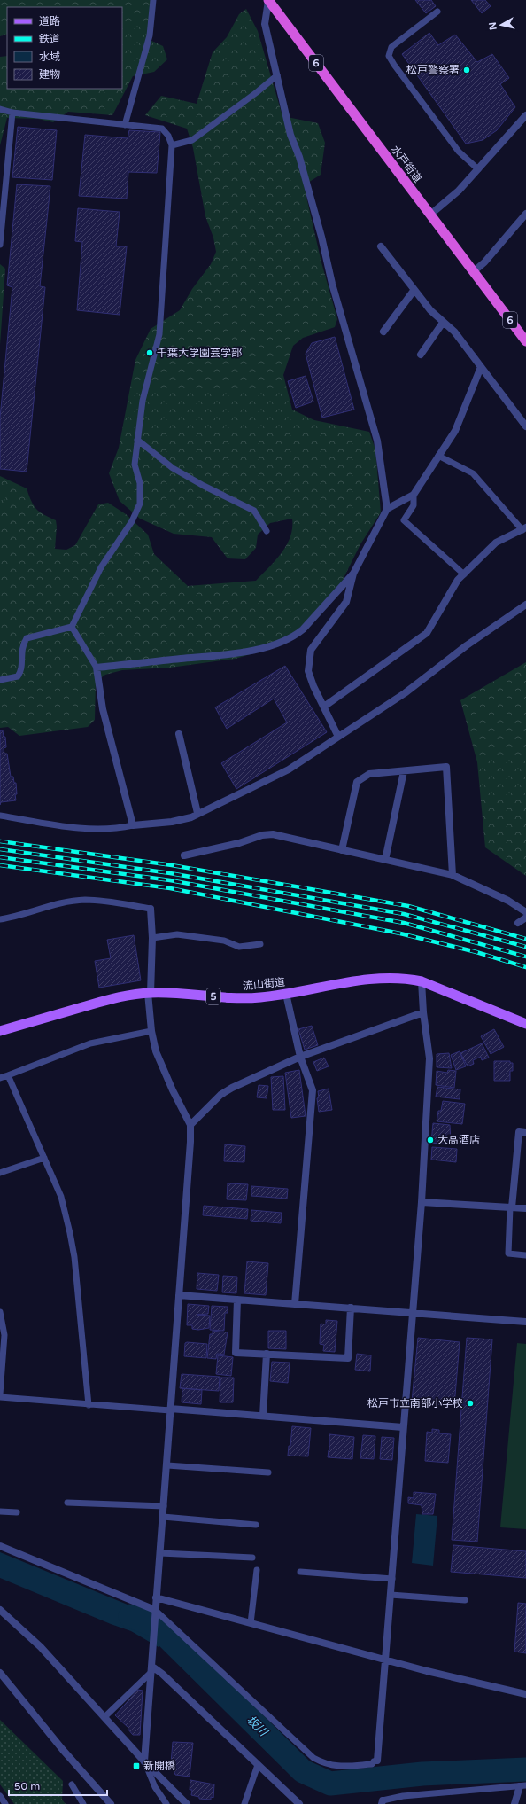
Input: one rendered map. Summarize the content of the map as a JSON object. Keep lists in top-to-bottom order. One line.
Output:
{"streets":{"highway":["6","水戸街道"],"main road":["流山街道","5"]},"water":["坂川"],"places":{"other":["松戸警察署","千葉大学園芸学部","大高酒店","松戸市立南部小学校"],"transit":["新開橋"]},"legend":["道路","鉄道","水域","建物"],"scale_bar":"50 m","north":"left"}
